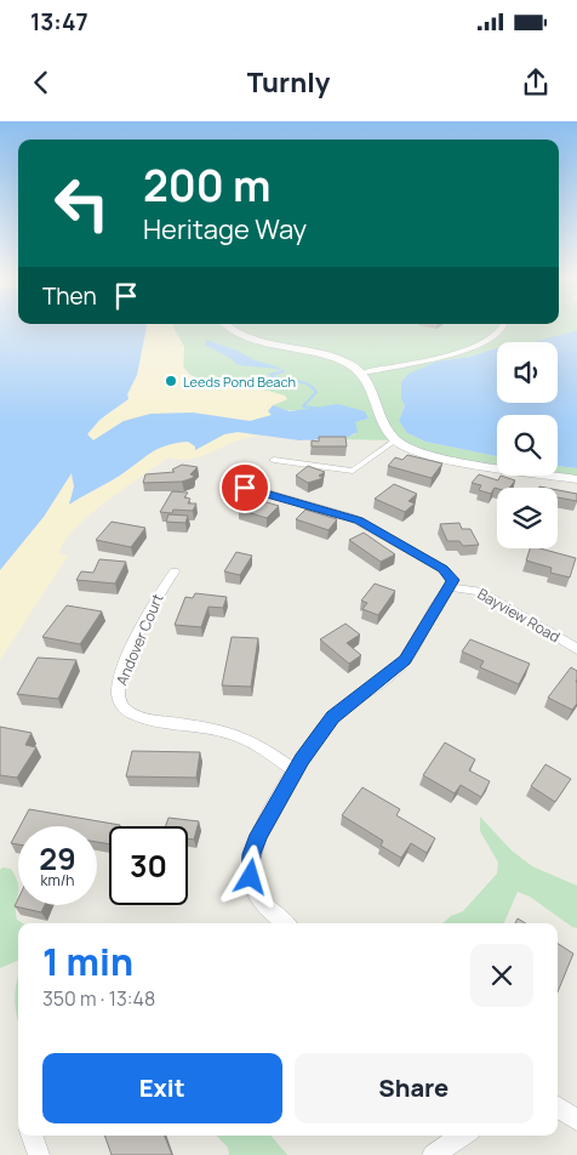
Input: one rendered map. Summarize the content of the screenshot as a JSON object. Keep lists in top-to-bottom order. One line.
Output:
{"streets":{"street":["Bayview Road","Andover Court"]},"places":["Leeds Pond Beach"],"page":{"status":"13:47","header":"Turnly","turn":["200 m","Heritage Way"],"then":"Then","speed":"29 km/h","limit":"30","heading":["1 min","350 m · 13:48"],"buttons":["Exit","Share"]}}
